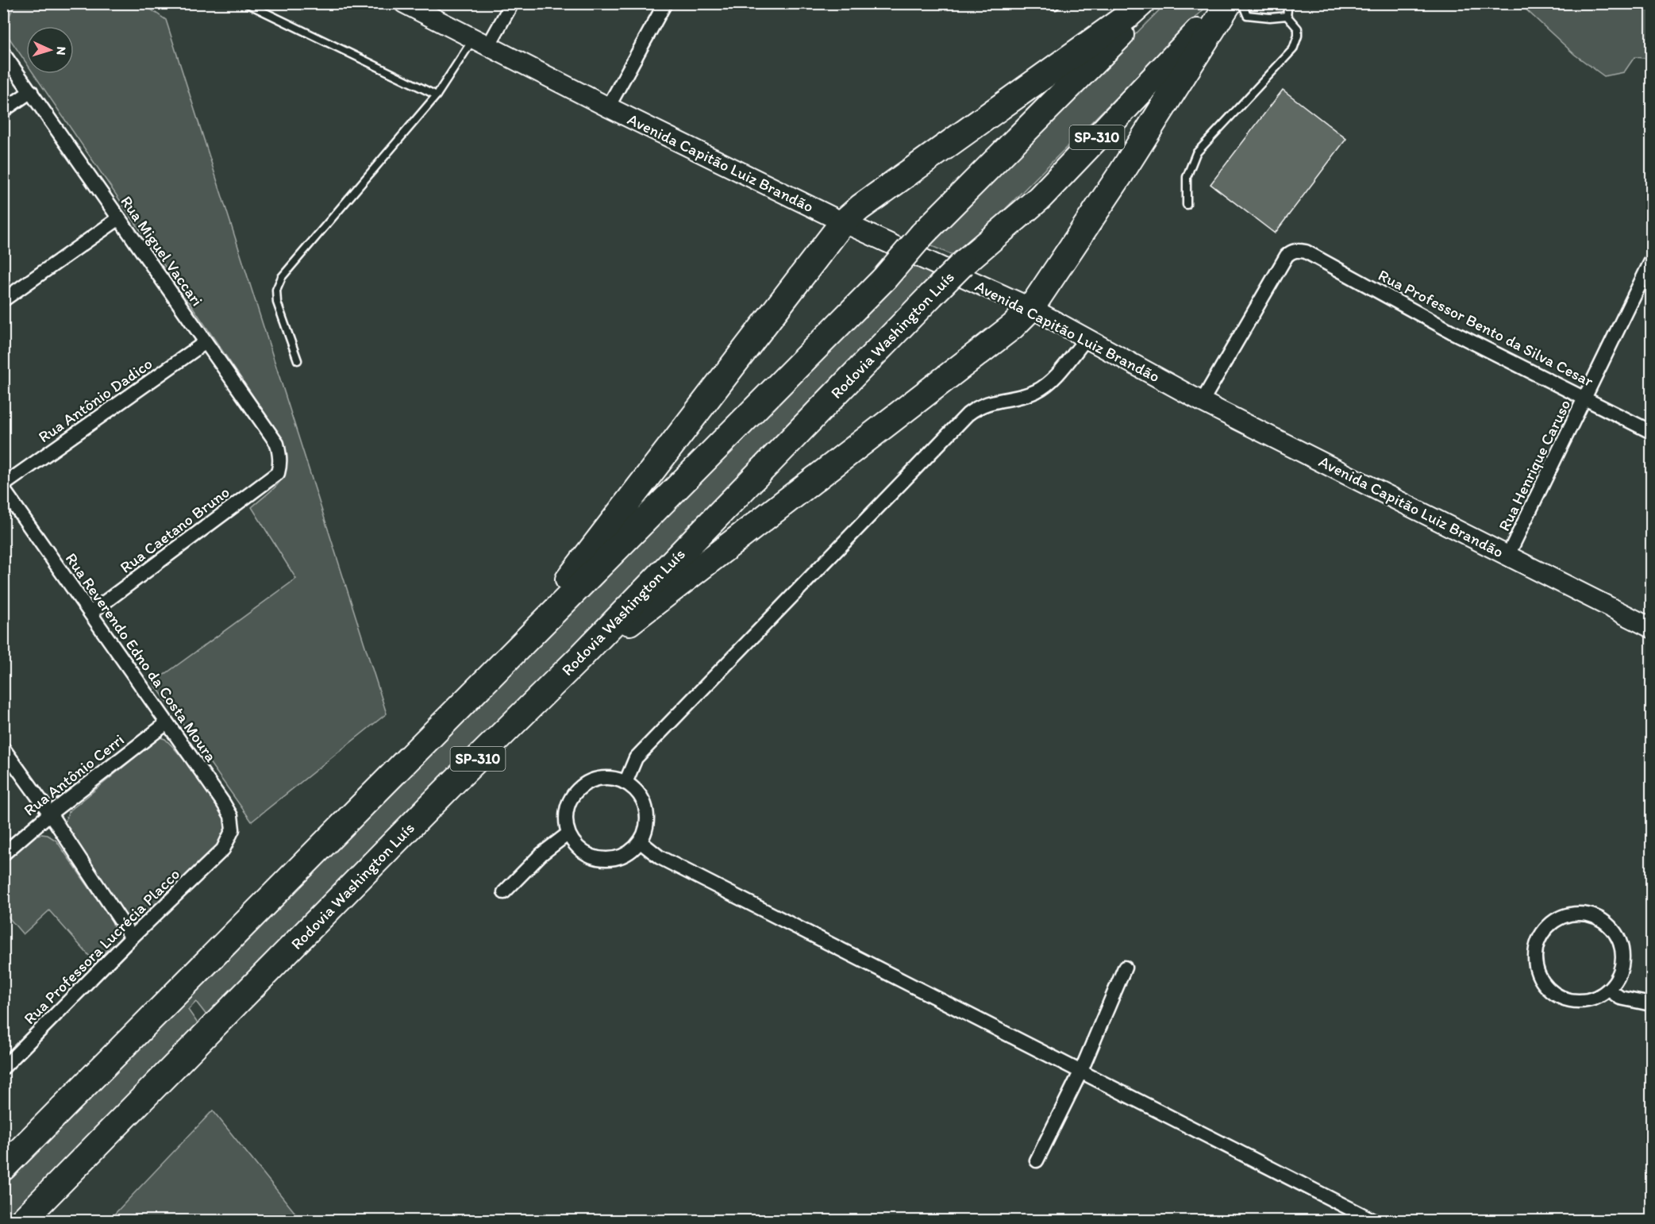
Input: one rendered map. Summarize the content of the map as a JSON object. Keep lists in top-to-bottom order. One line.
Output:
{"streets":{"highway":["SP-310","Rodovia Washington Luís"],"main road":["Avenida Capitão Luiz Brandão"],"street":["Rua Miguel Vaccari","Rua Professor Bento da Silva Cesar","Rua Antônio Dadico","Rua Henrique Caruso","Rua Caetano Bruno","Rua Reverendo Edno da Costa Moura","Rua Antônio Cerri","Rua Professora Lucrécia Placco"]},"crossings":[["Avenida Capitão Luiz Brandão","Rua Professor Bento da Silva Cesar"],["Avenida Capitão Luiz Brandão","Rua Henrique Caruso"],["Rua Miguel Vaccari","Rua Antônio Dadico"],["Rua Miguel Vaccari","Rua Caetano Bruno"],["Rua Professor Bento da Silva Cesar","Rua Henrique Caruso"],["Rua Caetano Bruno","Rua Reverendo Edno da Costa Moura"],["Rua Reverendo Edno da Costa Moura","Rua Antônio Cerri"],["Rua Reverendo Edno da Costa Moura","Rua Professora Lucrécia Placco"]],"north":"right"}
